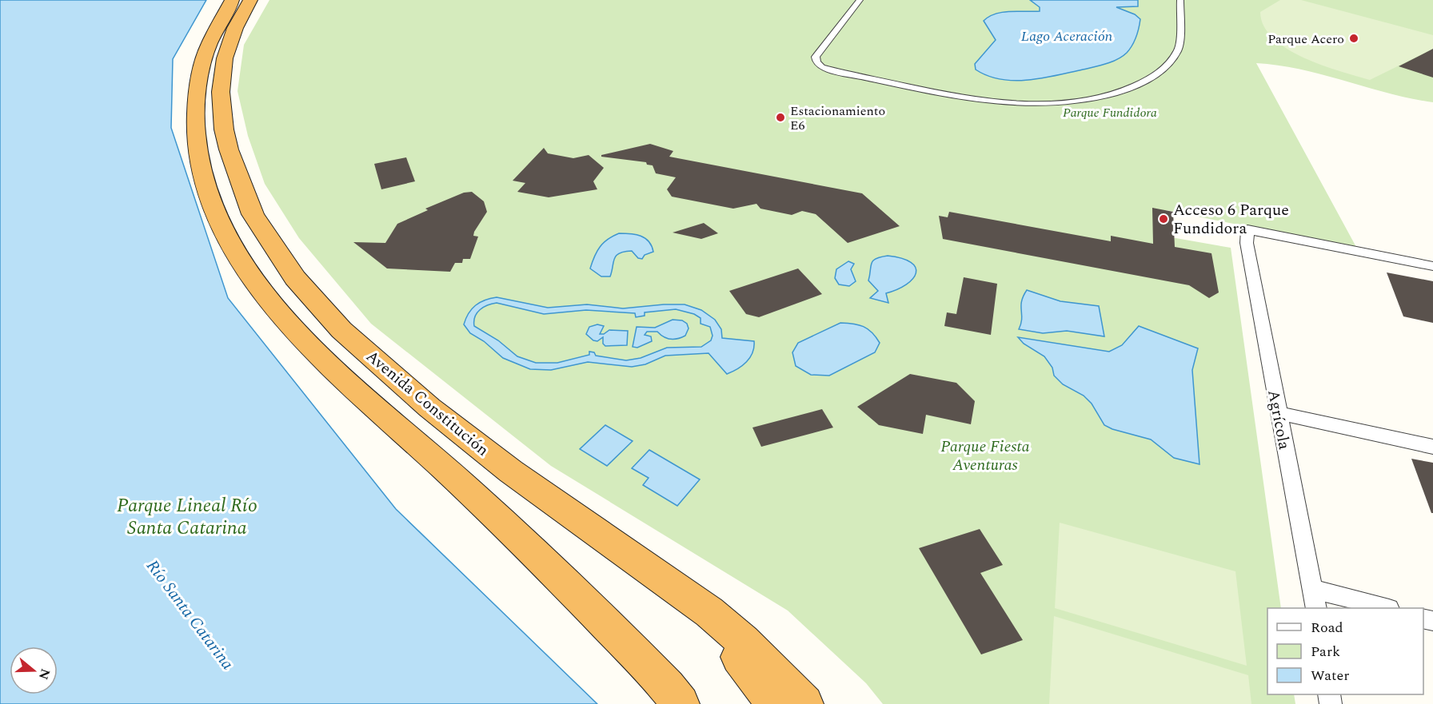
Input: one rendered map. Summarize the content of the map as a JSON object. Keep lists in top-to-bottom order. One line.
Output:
{"streets":{"highway":["Avenida Constitución"],"street":["Agrícola"]},"water":["Lago Aceración","Río Santa Catarina"],"parks":["Parque Fundidora","Parque Fiesta Aventuras","Parque Lineal Río Santa Catarina"],"places":["Parque Acero","Estacionamiento E6","Acceso 6 Parque Fundidora"],"legend":["Road","Park","Water"],"north":"right"}
